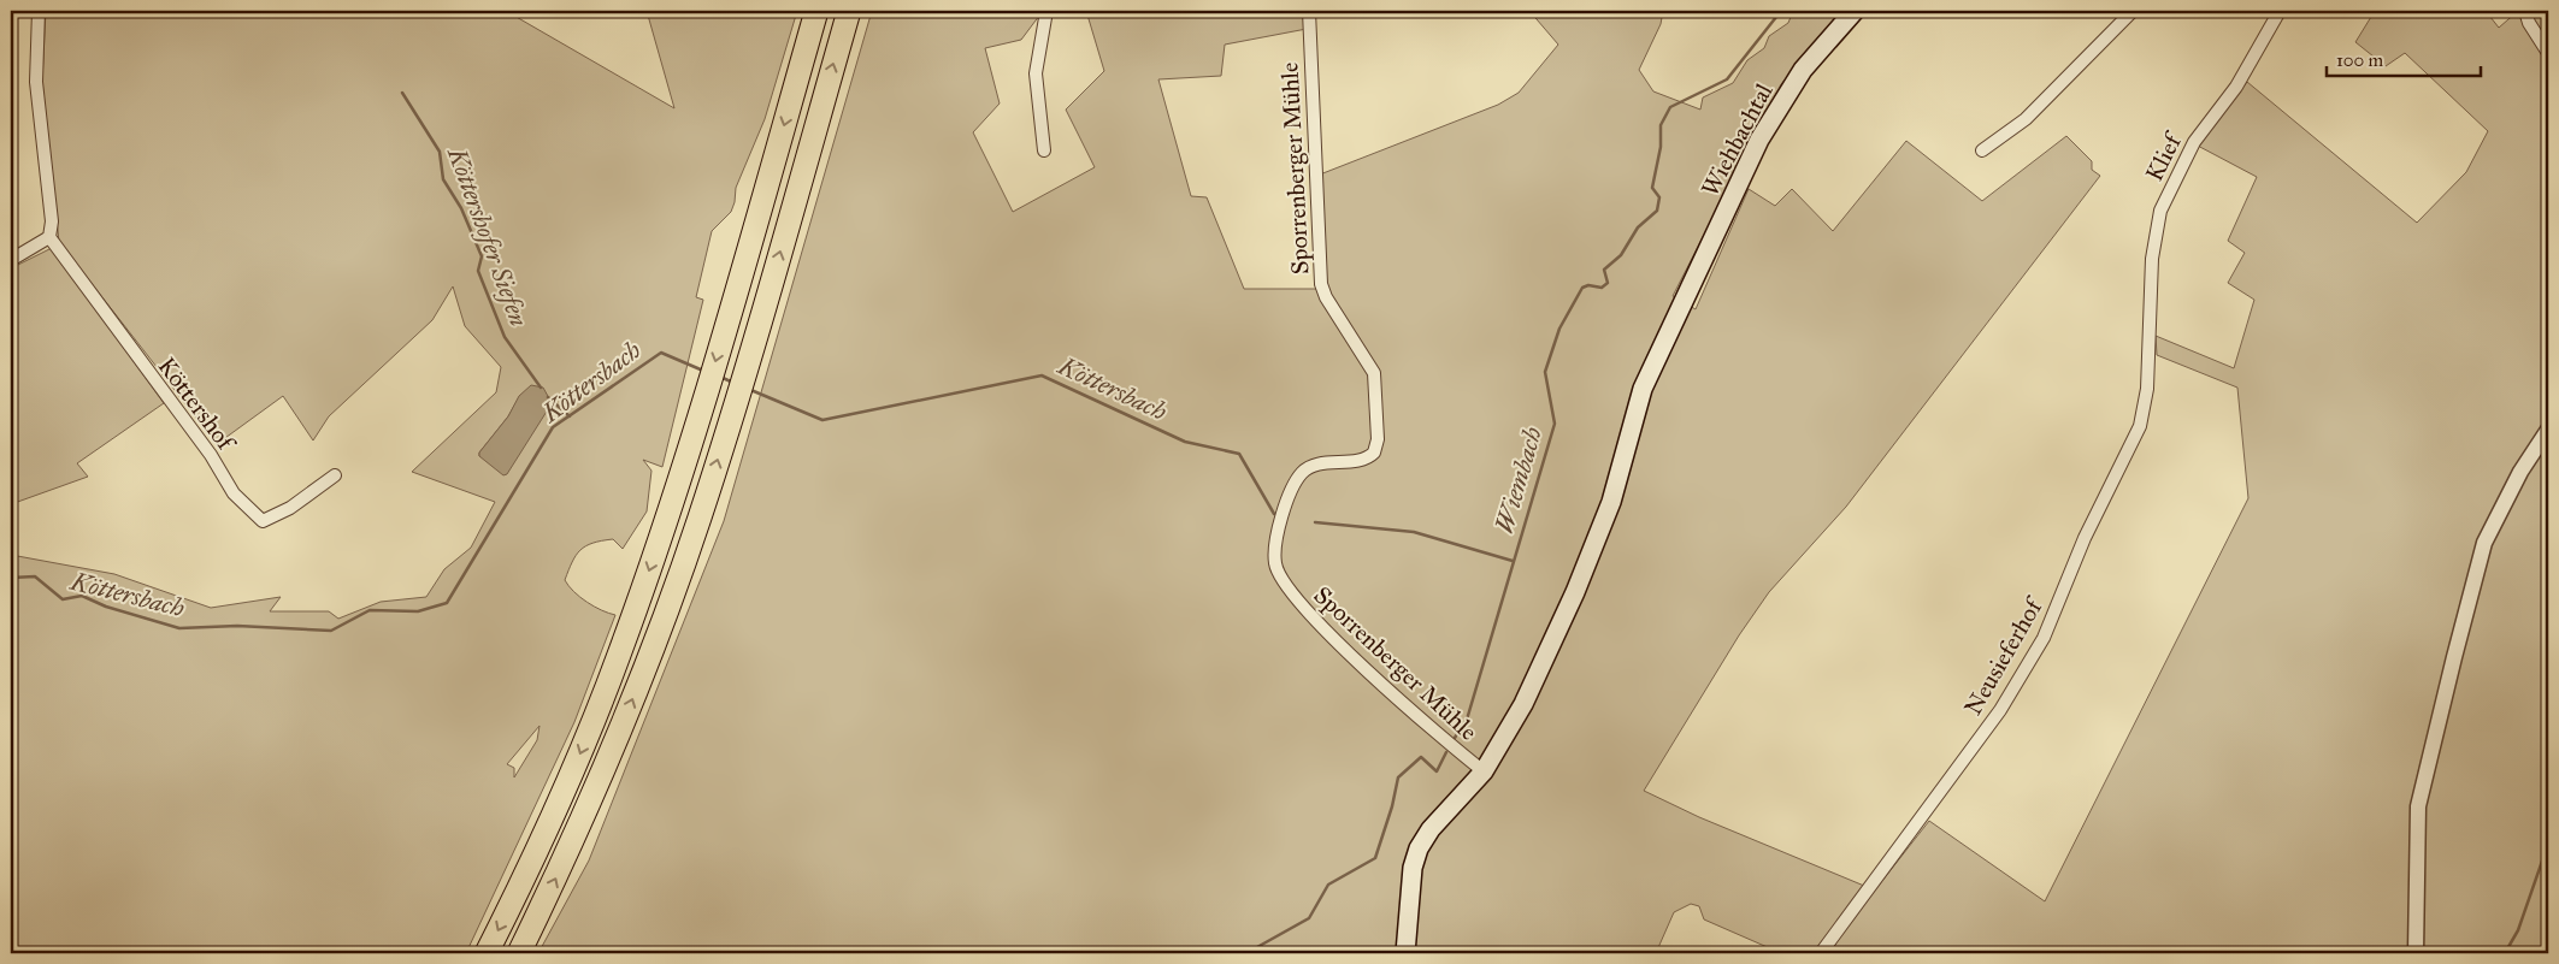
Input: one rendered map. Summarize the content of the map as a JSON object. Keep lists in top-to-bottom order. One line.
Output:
{"streets":{"main road":["Wiehbachtal"],"street":["Klief","Sporrenberger Mühle","Köttershof","Neusieferhof"]},"crossings":[["Wiehbachtal","Sporrenberger Mühle"],["Klief","Neusieferhof"]],"water":["Köttershofer Siefen","Köttersbach","Wiembach"],"scale_bar":"100 m"}
